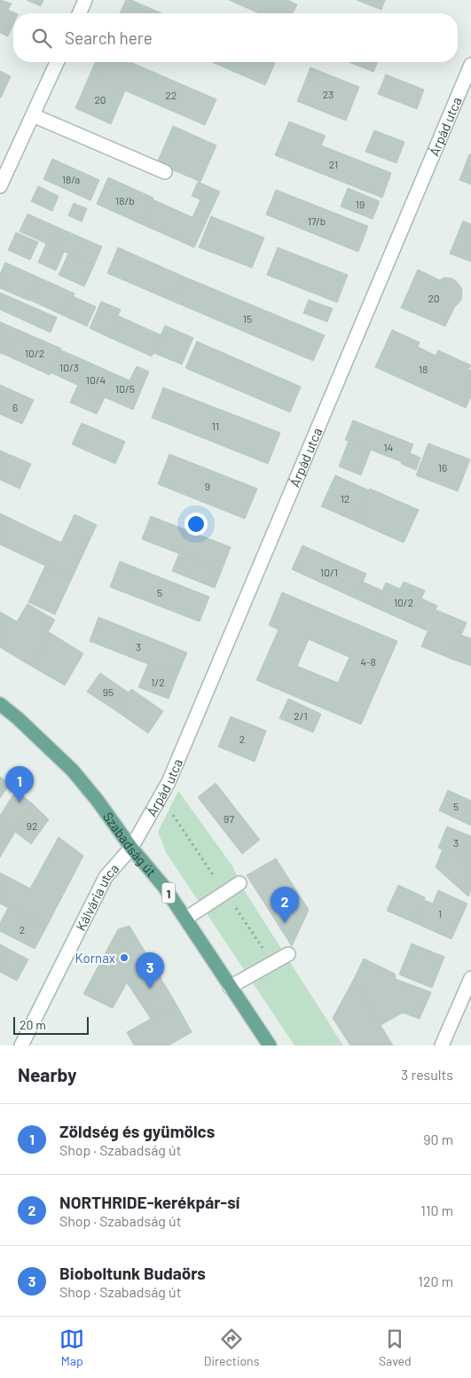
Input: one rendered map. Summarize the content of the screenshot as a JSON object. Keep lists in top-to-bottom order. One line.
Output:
{"streets":{"main road":["Szabadság út","1"],"street":["Árpád utca","Kálvária utca"]},"crossings":[["Árpád utca","Szabadság út"],["Árpád utca","Kálvária utca"],["Szabadság út","Kálvária utca"]],"places":["Kornax"],"house_numbers":["23","22","20","21","18/a","18/b","19","17/b","20","15","10/2","10/3","18","10/4","10/5","6","11","14","16","9","12","10/1","5","10/2","3","4-8","1/2","95","2/1","2","5","97","92","3","1","2"],"scale_bar":"20 m","page":{"search":"Search here","pins":["1","2","3"],"scale":"20 m","heading":["Nearby","3 results"],"list":[{"mark":"1","name":"Zöldség és gyümölcs","note":"Shop · Szabadság út","value":"90 m"},{"mark":"2","name":"NORTHRIDE-kerékpár-sí","note":"Shop · Szabadság út","value":"110 m"},{"mark":"3","name":"Bioboltunk Budaörs","note":"Shop · Szabadság út","value":"120 m"}],"nav":["Map","Directions","Saved"]}}
